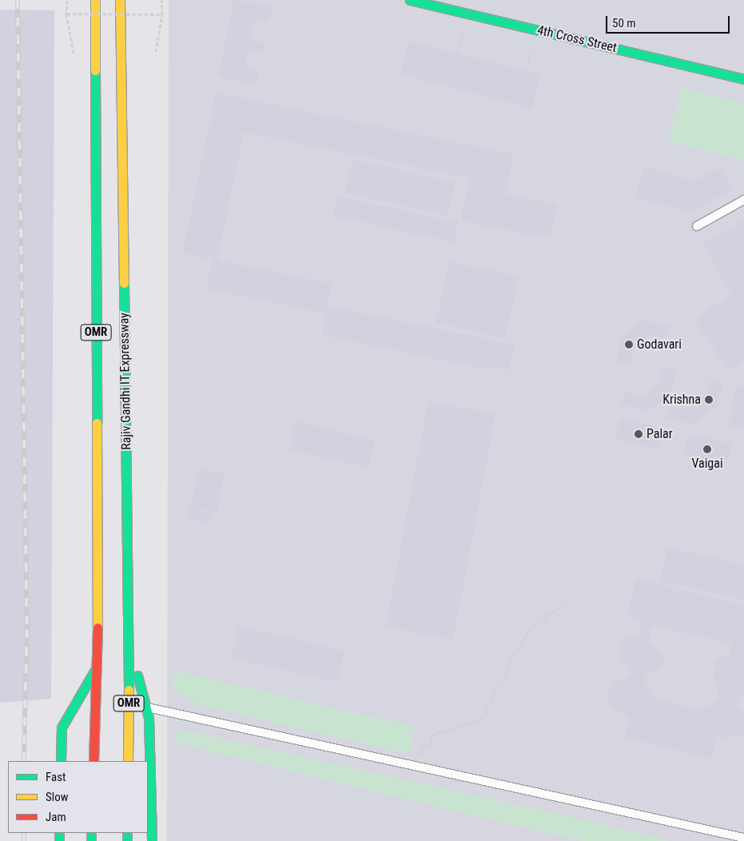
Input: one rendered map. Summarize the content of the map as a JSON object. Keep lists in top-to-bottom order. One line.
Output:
{"streets":{"main road":["4th Cross Street","OMR","Rajiv Gandhi IT Expressway"]},"places":["Godavari","Krishna","Palar","Vaigai"],"legend":["Fast","Slow","Jam"],"scale_bar":"50 m"}
